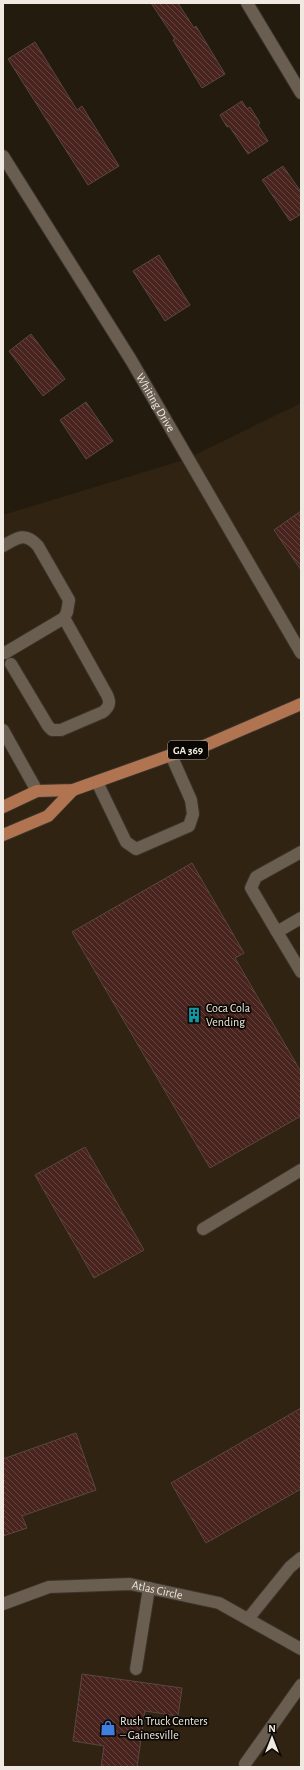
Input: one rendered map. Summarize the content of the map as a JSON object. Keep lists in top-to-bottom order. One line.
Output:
{"streets":{"main road":["GA 369"],"street":["Whiting Drive","Atlas Circle"]},"places":{"building":["Coca Cola Vending"],"shop":["Rush Truck Centers – Gainesville"]},"north":"top"}
